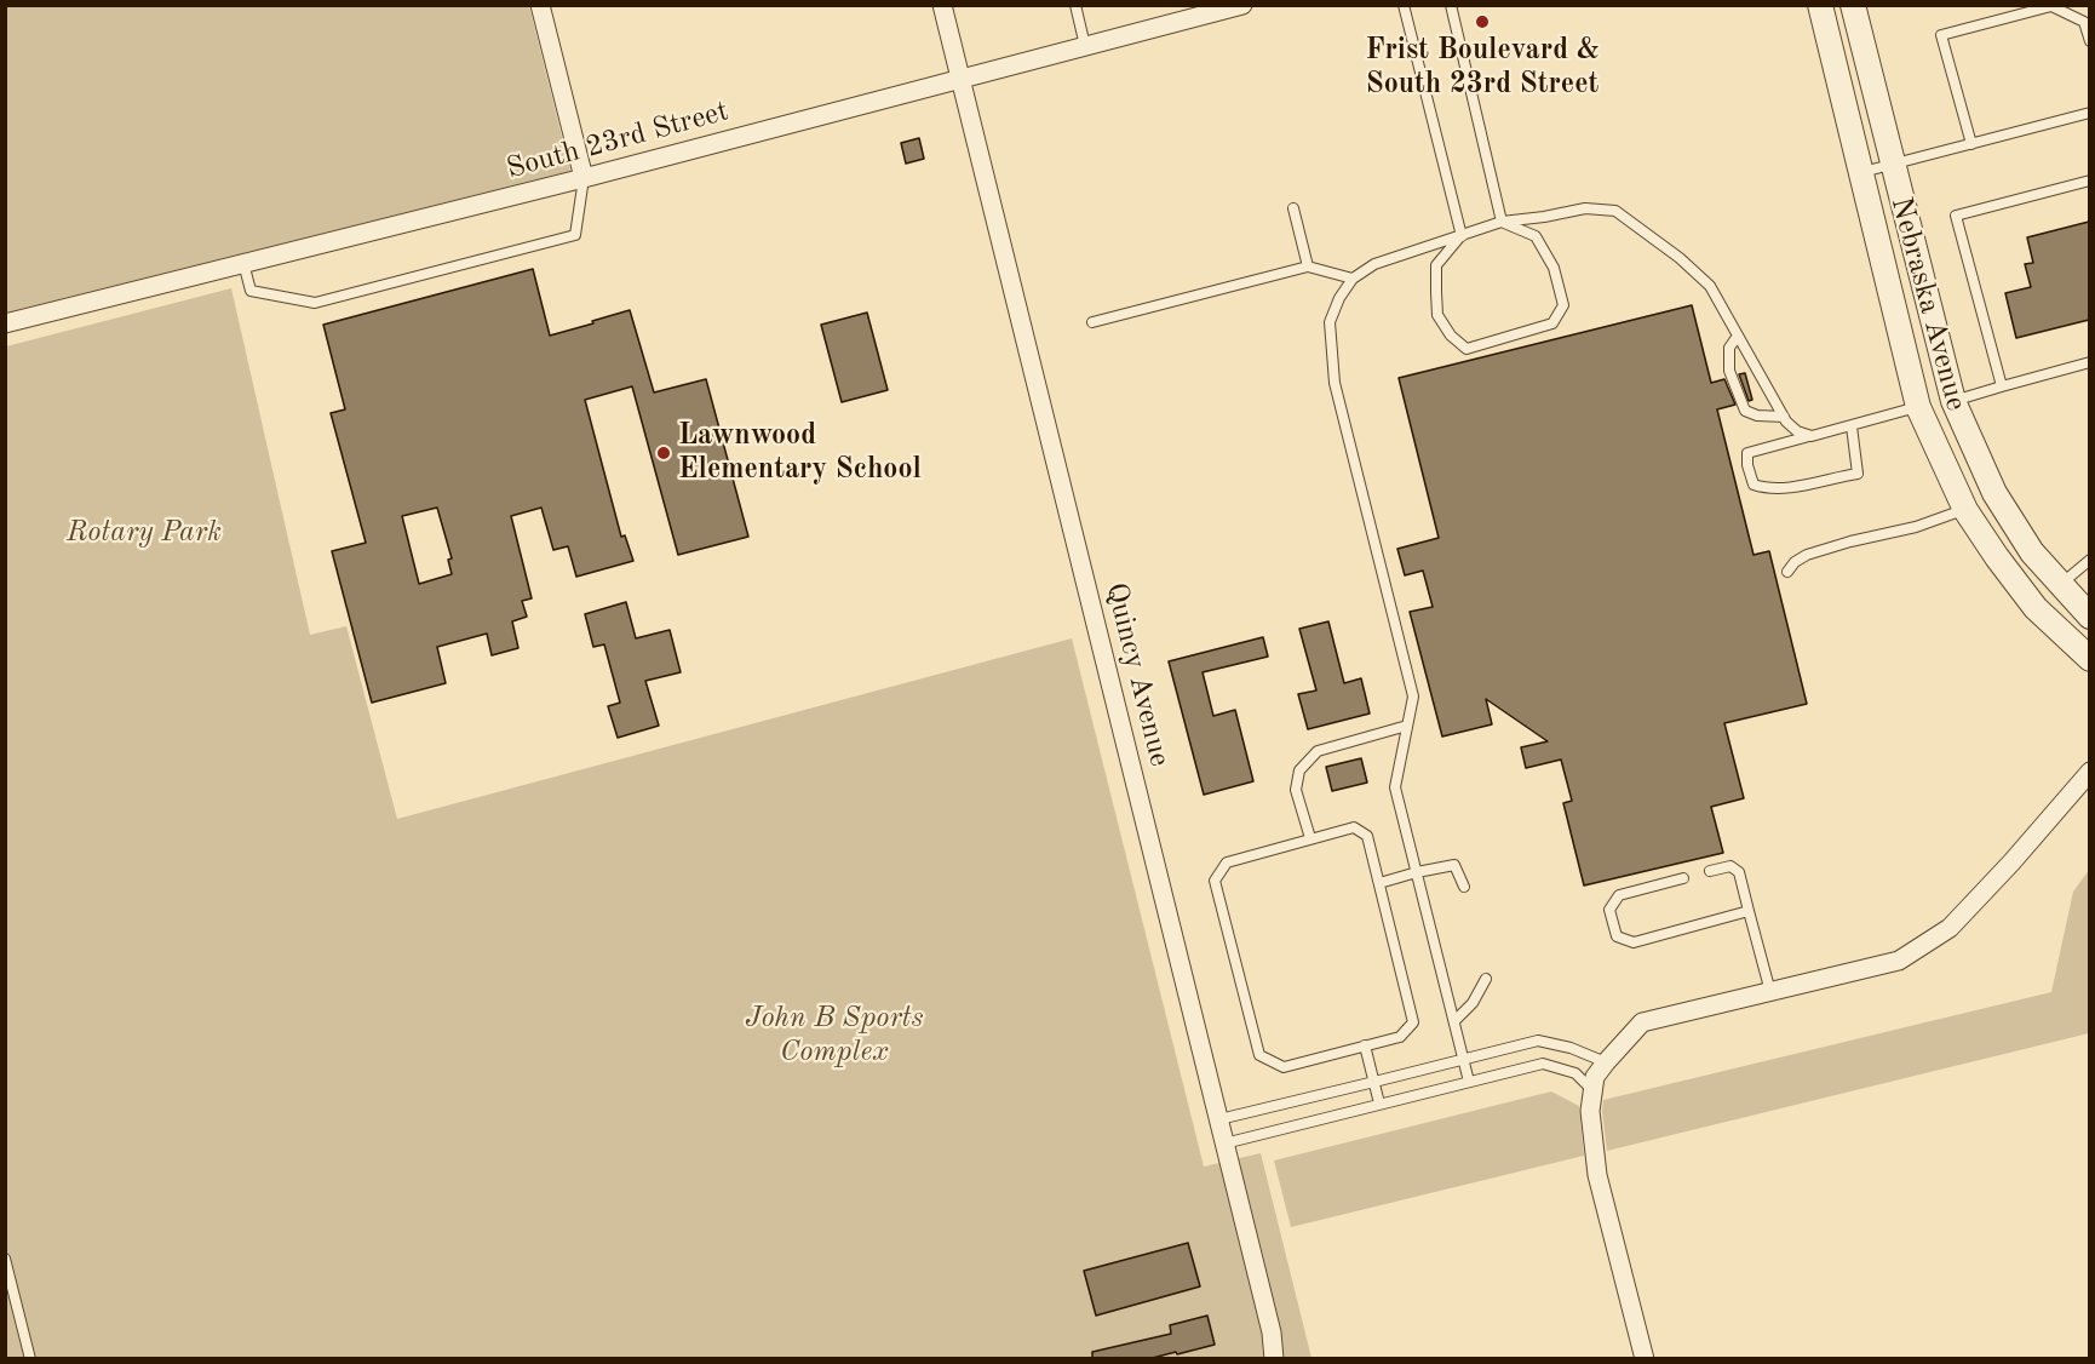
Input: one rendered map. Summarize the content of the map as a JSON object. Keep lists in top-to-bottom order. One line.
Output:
{"streets":{"street":["South 23rd Street","Nebraska Avenue","Quincy Avenue"]},"crossings":[["South 23rd Street","Quincy Avenue"]],"parks":["Rotary Park","John B Sports Complex"],"places":["Frist Boulevard & South 23rd Street","Lawnwood Elementary School"]}
